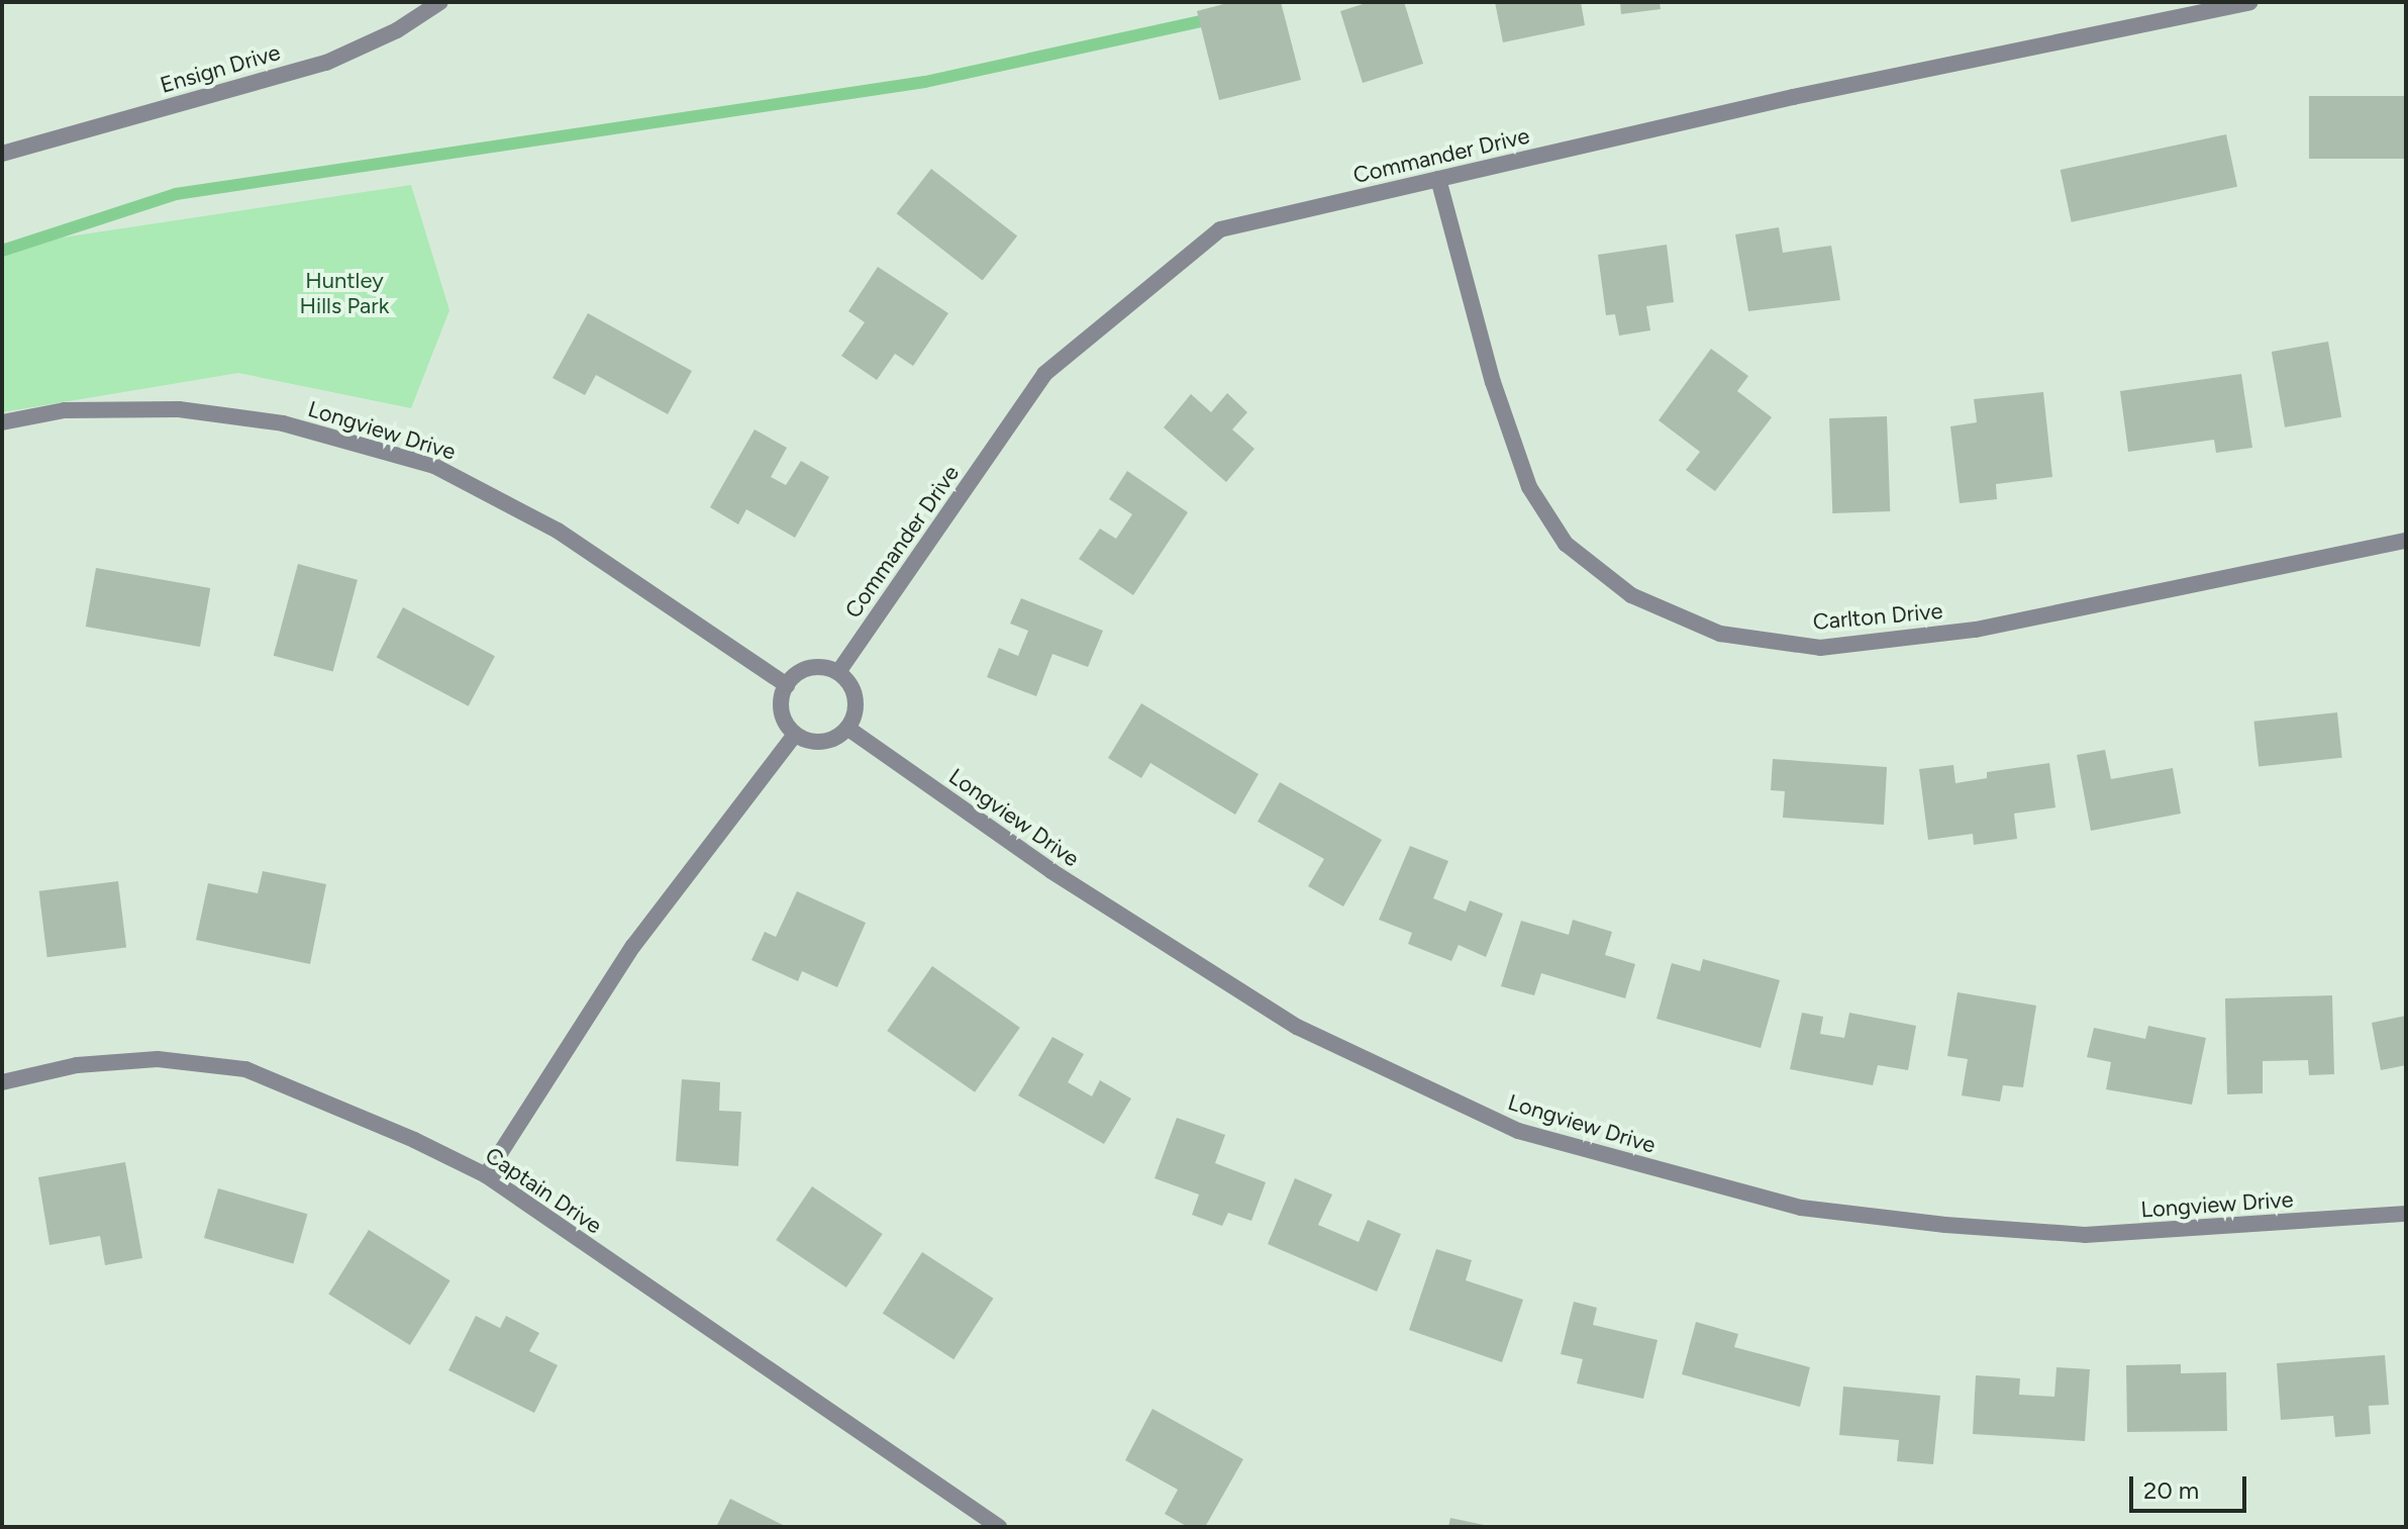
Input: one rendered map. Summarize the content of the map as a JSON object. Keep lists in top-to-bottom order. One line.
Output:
{"streets":{"street":["Ensign Drive","Commander Drive","Longview Drive","Carlton Drive","Captain Drive"]},"crossings":[["Commander Drive","Longview Drive"],["Commander Drive","Carlton Drive"]],"parks":["Huntley Hills Park"],"scale_bar":"20 m"}
